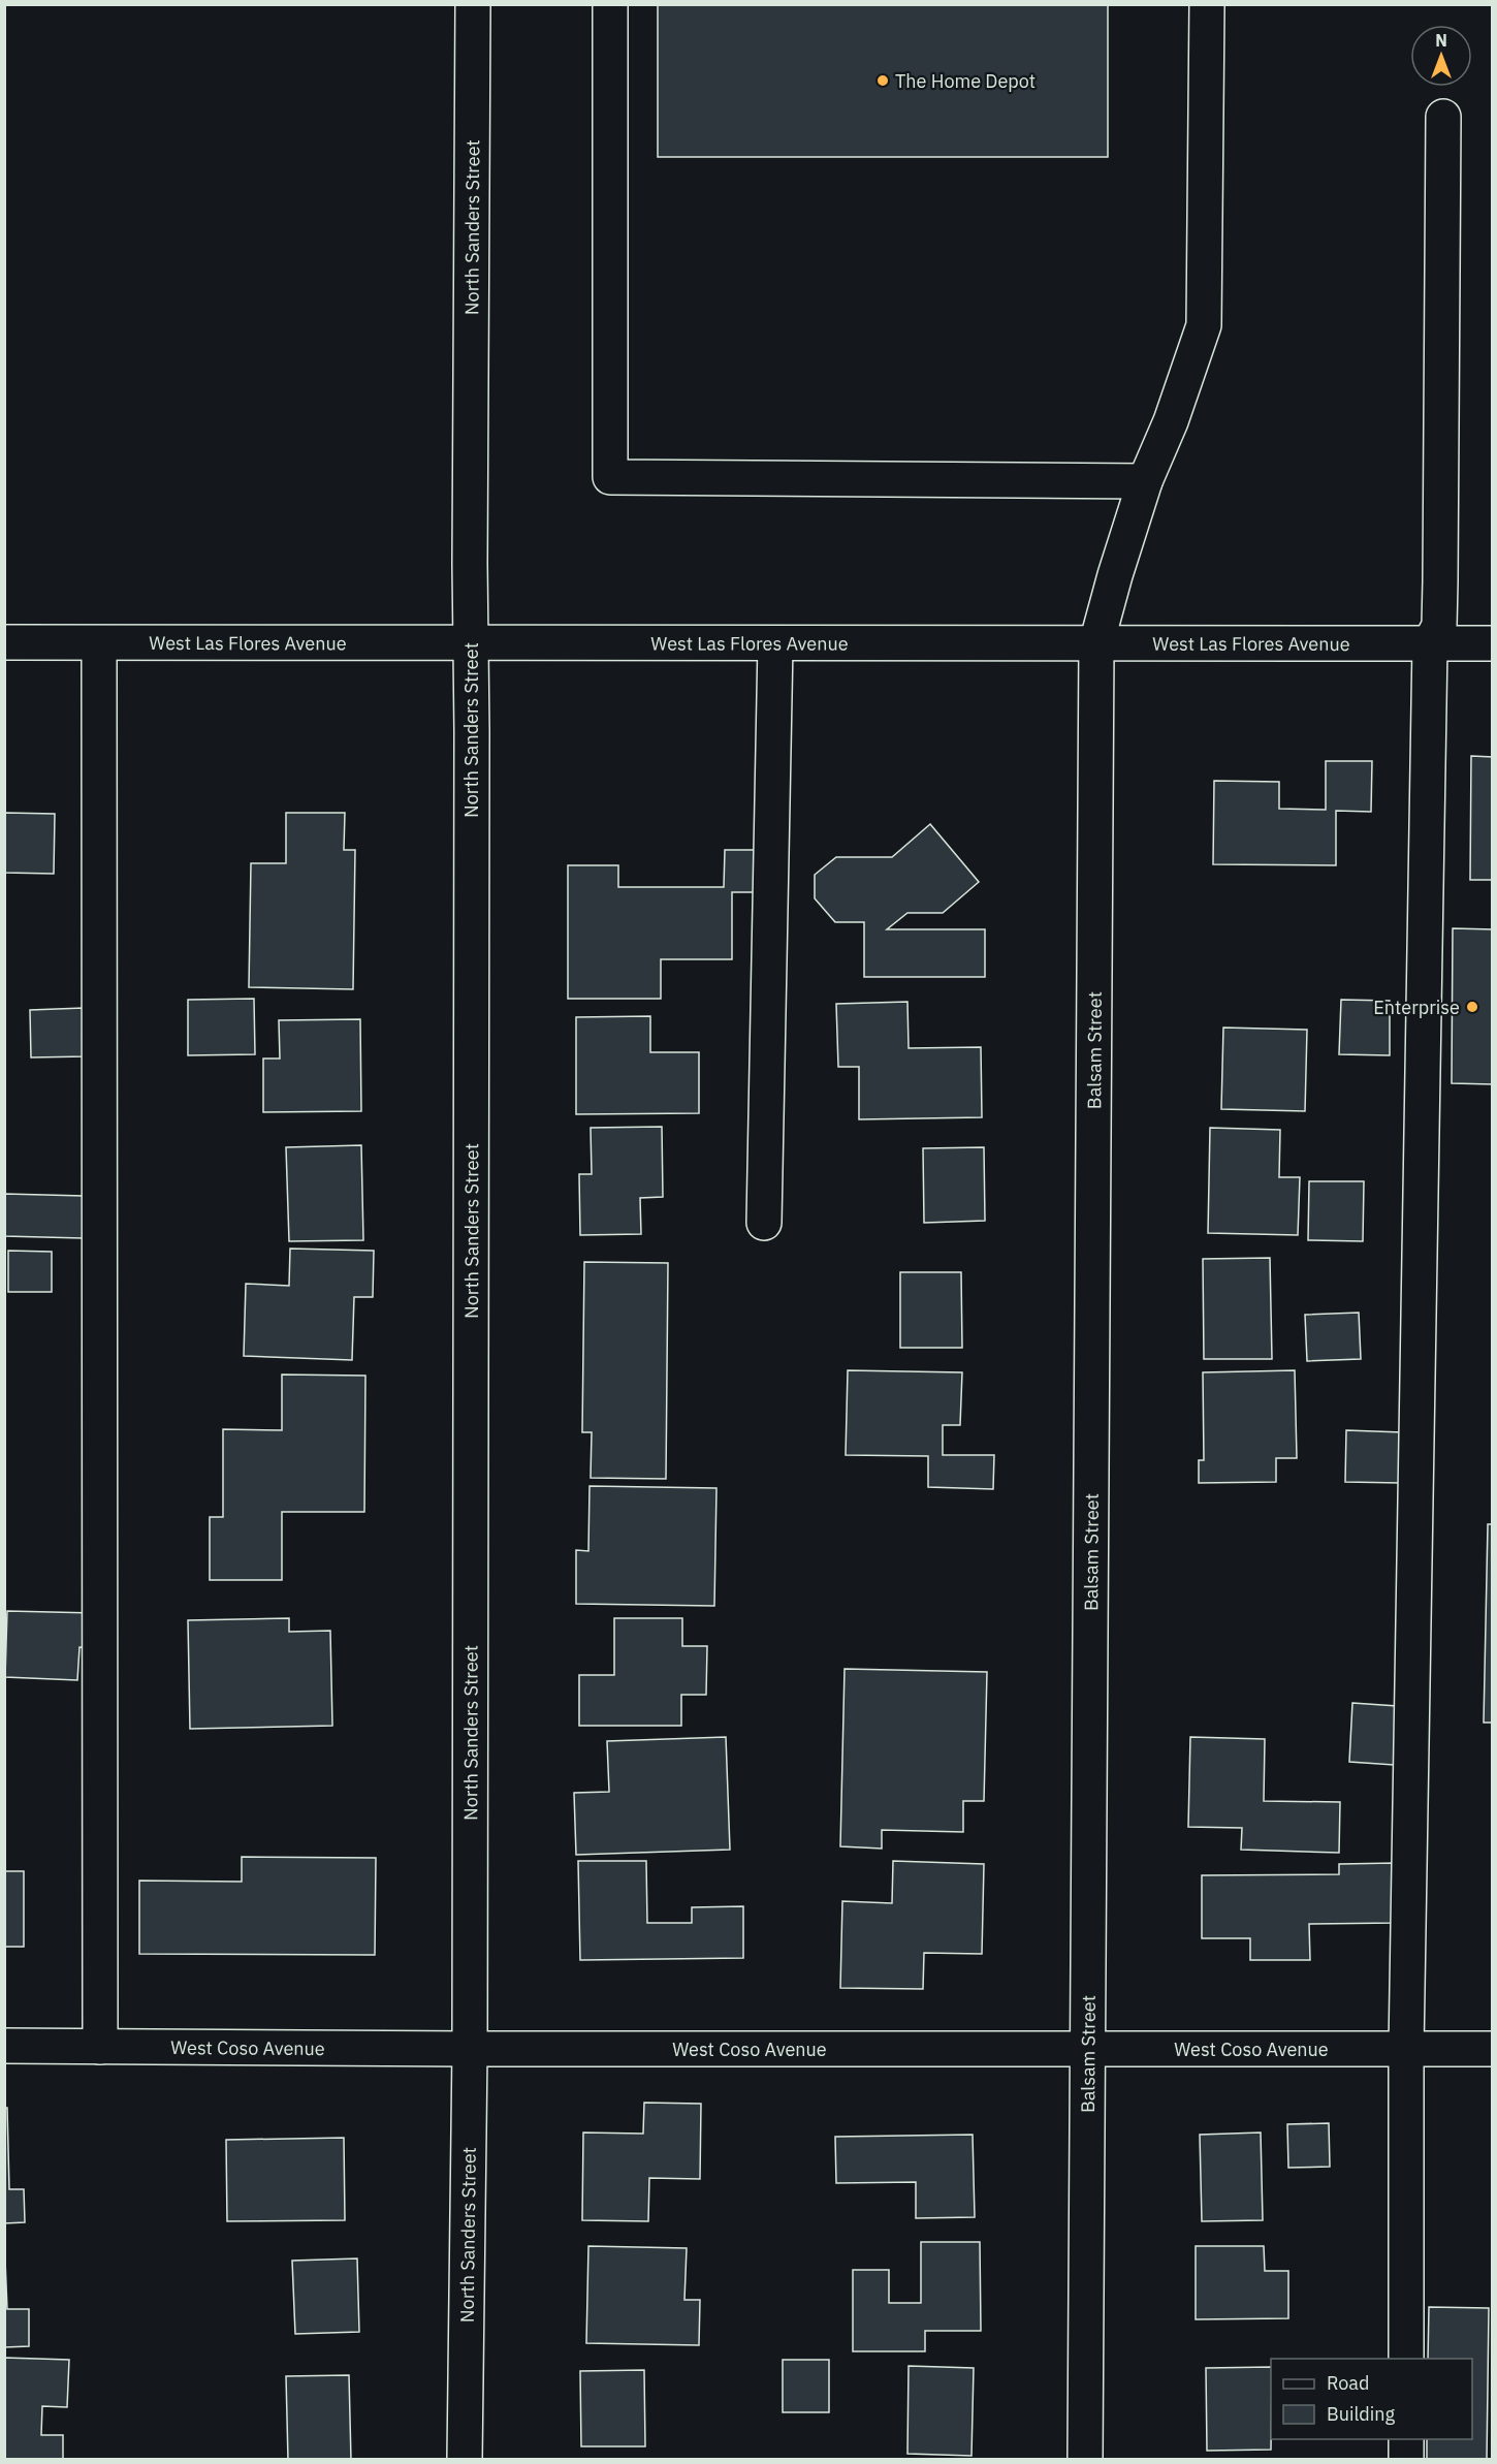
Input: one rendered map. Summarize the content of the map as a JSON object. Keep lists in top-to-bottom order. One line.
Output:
{"streets":{"street":["North Sanders Street","West Las Flores Avenue","Balsam Street","West Coso Avenue"]},"crossings":[["North Sanders Street","West Las Flores Avenue"],["North Sanders Street","West Coso Avenue"],["West Las Flores Avenue","Balsam Street"],["Balsam Street","West Coso Avenue"]],"places":["The Home Depot","Enterprise"],"legend":["Road","Building"],"north":"top"}
